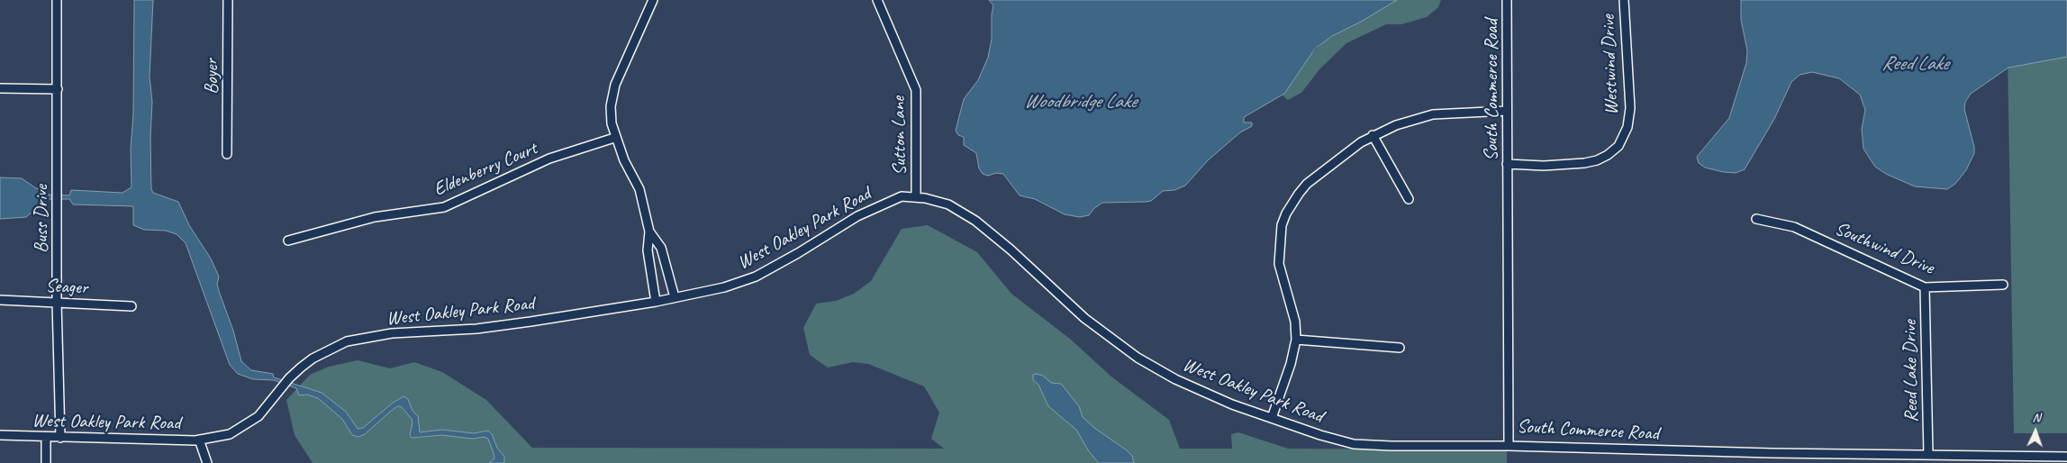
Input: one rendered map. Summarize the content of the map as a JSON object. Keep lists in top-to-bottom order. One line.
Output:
{"streets":{"street":["Westwind Drive","Boyer","South Commerce Road","Sutton Lane","Eldenberry Court","Buss Drive","West Oakley Park Road","Southwind Drive","Seager","Reed Lake Drive"]},"crossings":[["Westwind Drive","South Commerce Road"],["South Commerce Road","West Oakley Park Road"],["South Commerce Road","Reed Lake Drive"],["Sutton Lane","West Oakley Park Road"],["Buss Drive","West Oakley Park Road"],["Buss Drive","Seager"],["Southwind Drive","Reed Lake Drive"]],"water":["Reed Lake","Woodbridge Lake"],"north":"top"}
